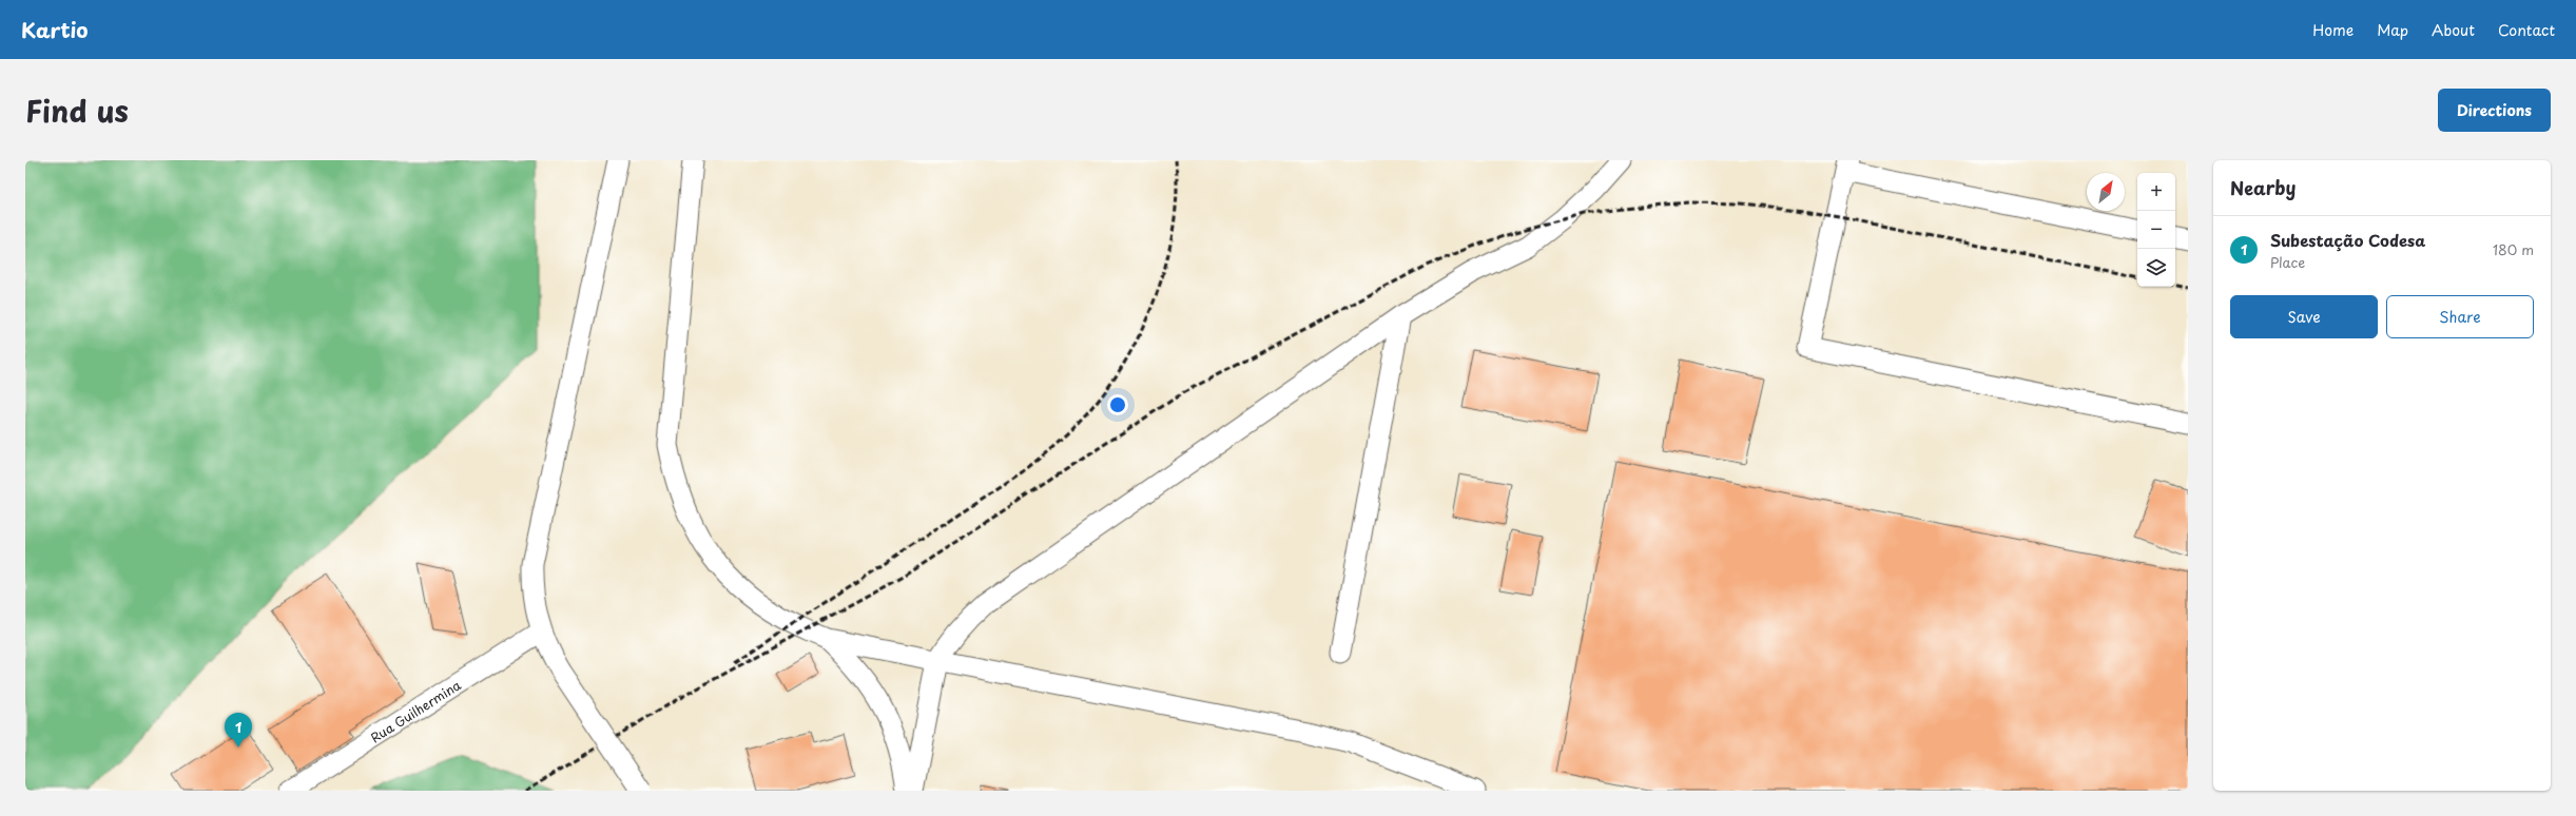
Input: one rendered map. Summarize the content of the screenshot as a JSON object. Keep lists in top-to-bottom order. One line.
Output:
{"streets":{"lane":["Rua Guilhermina"]},"north":"top right","page":{"header":"Kartio","nav":["Home","Map","About","Contact"],"title":"Find us","buttons":["Directions",["Save","Share"]],"heading":"Nearby","map_buttons":["+","−"],"list":[{"mark":"1","name":"Subestação Codesa","note":"Place","value":"180 m"}],"pins":"1"}}
